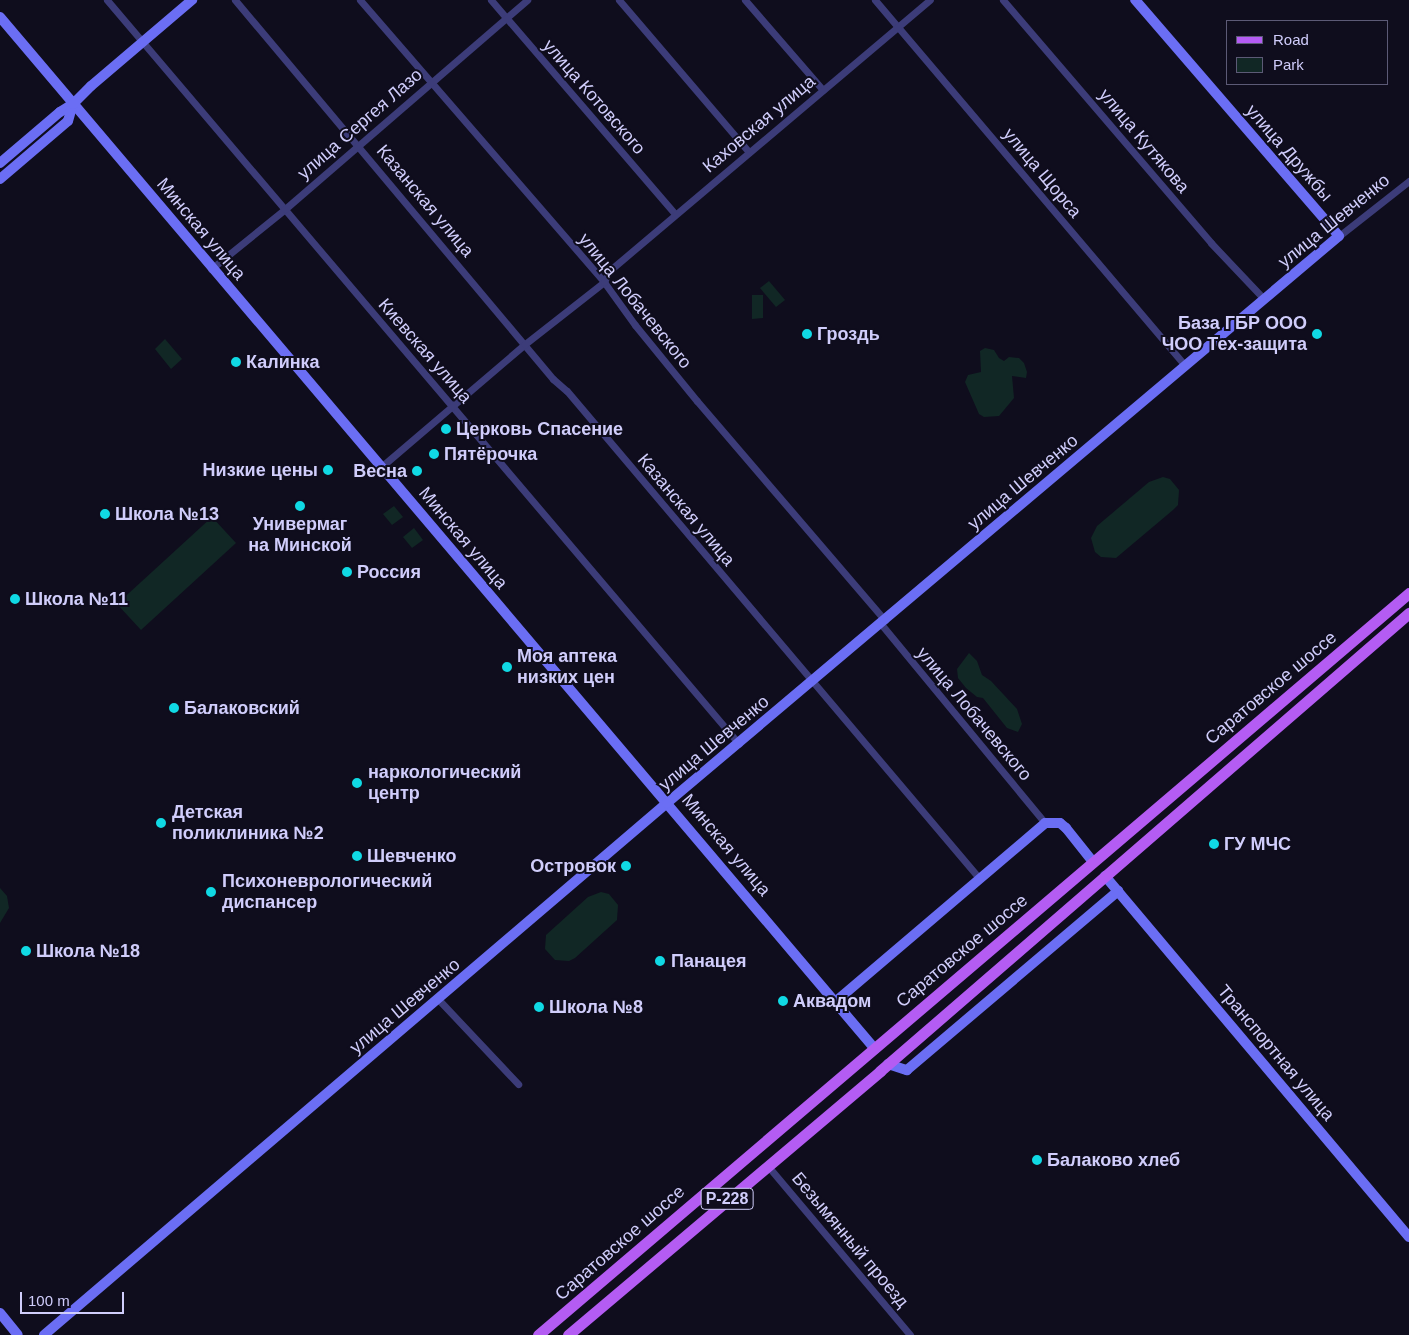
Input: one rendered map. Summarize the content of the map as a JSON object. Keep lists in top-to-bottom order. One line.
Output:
{"streets":{"main road":["улица Дружбы","улица Шевченко","Минская улица","Саратовское шоссе","Транспортная улица","Р-228"],"street":["улица Котовского","улица Сергея Лазо","Каховская улица","улица Кутякова","улица Щорса","Казанская улица","улица Лобачевского","Киевская улица","Безымянный проезд"]},"crossings":[["улица Котовского","улица Сергея Лазо"],["улица Котовского","Каховская улица"],["улица Сергея Лазо","Казанская улица"],["улица Сергея Лазо","Минская улица"],["улица Сергея Лазо","улица Лобачевского"],["улица Сергея Лазо","Киевская улица"],["Каховская улица","улица Щорса"],["Каховская улица","Казанская улица"],["Каховская улица","Минская улица"],["Каховская улица","улица Лобачевского"],["Каховская улица","Киевская улица"],["улица Кутякова","улица Шевченко"],["улица Дружбы","улица Шевченко"],["улица Щорса","улица Шевченко"],["Казанская улица","улица Шевченко"],["улица Шевченко","Минская улица"],["улица Шевченко","улица Лобачевского"],["улица Шевченко","Киевская улица"],["Минская улица","Саратовское шоссе"],["Минская улица","Транспортная улица"],["Саратовское шоссе","Транспортная улица"],["Саратовское шоссе","Безымянный проезд"]],"places":["Гроздь","База ГБР ООО ЧОО Тех-защита","Калинка","Церковь Спасение","Пятёрочка","Низкие цены","Весна","Универмаг на Минской","Школа №13","Россия","Школа №11","Моя аптека низких цен","Балаковский","наркологический центр","Детская поликлиника №2","ГУ МЧС","Шевченко","Островок","Психоневрологический диспансер","Школа №18","Панацея","Аквадом","Школа №8","Балаково хлеб"],"legend":["Road","Park"],"scale_bar":"100 m"}
